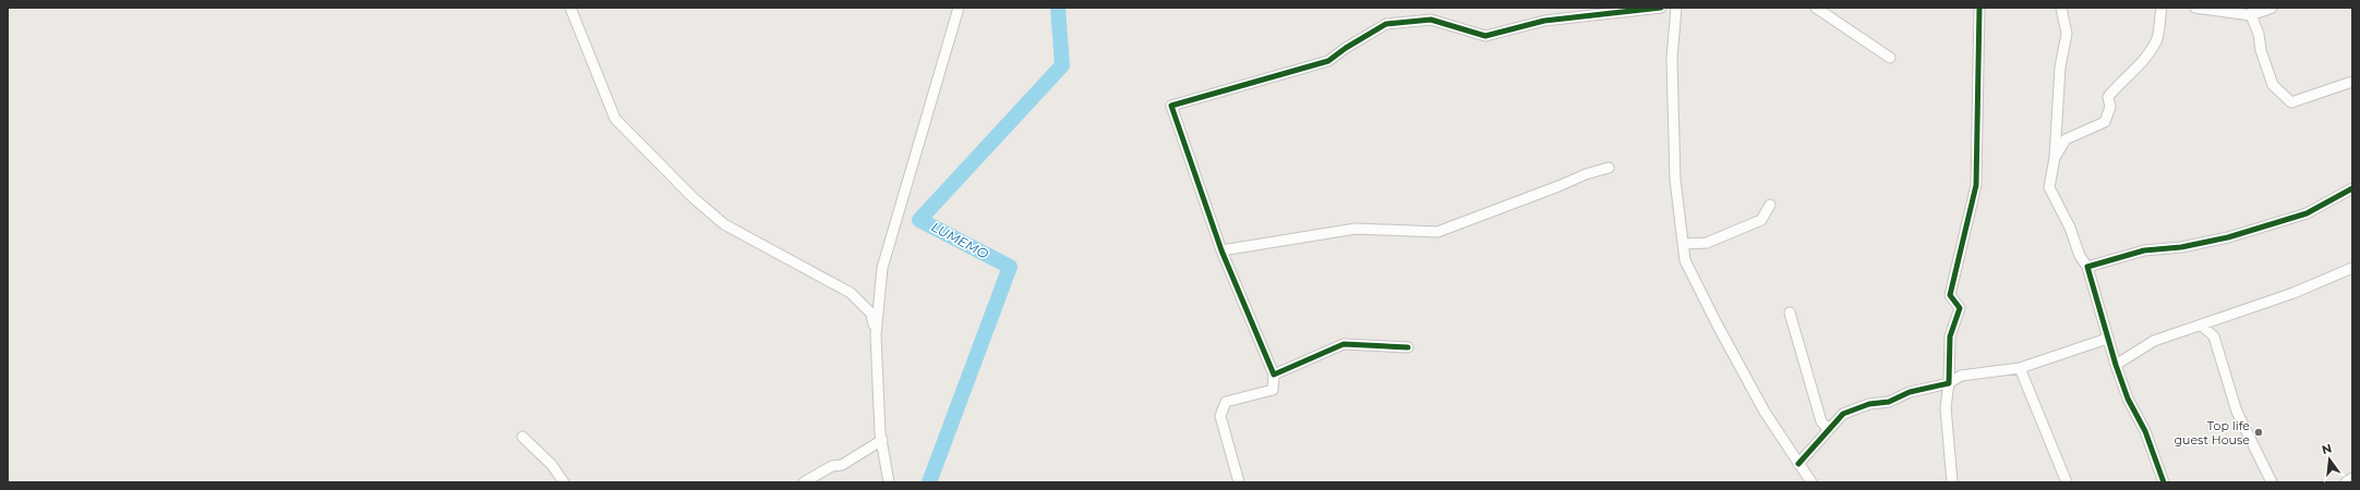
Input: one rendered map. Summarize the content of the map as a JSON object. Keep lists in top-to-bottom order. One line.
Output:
{"water":["LUMEMO"],"places":["Top life guest House"],"north":"top"}
